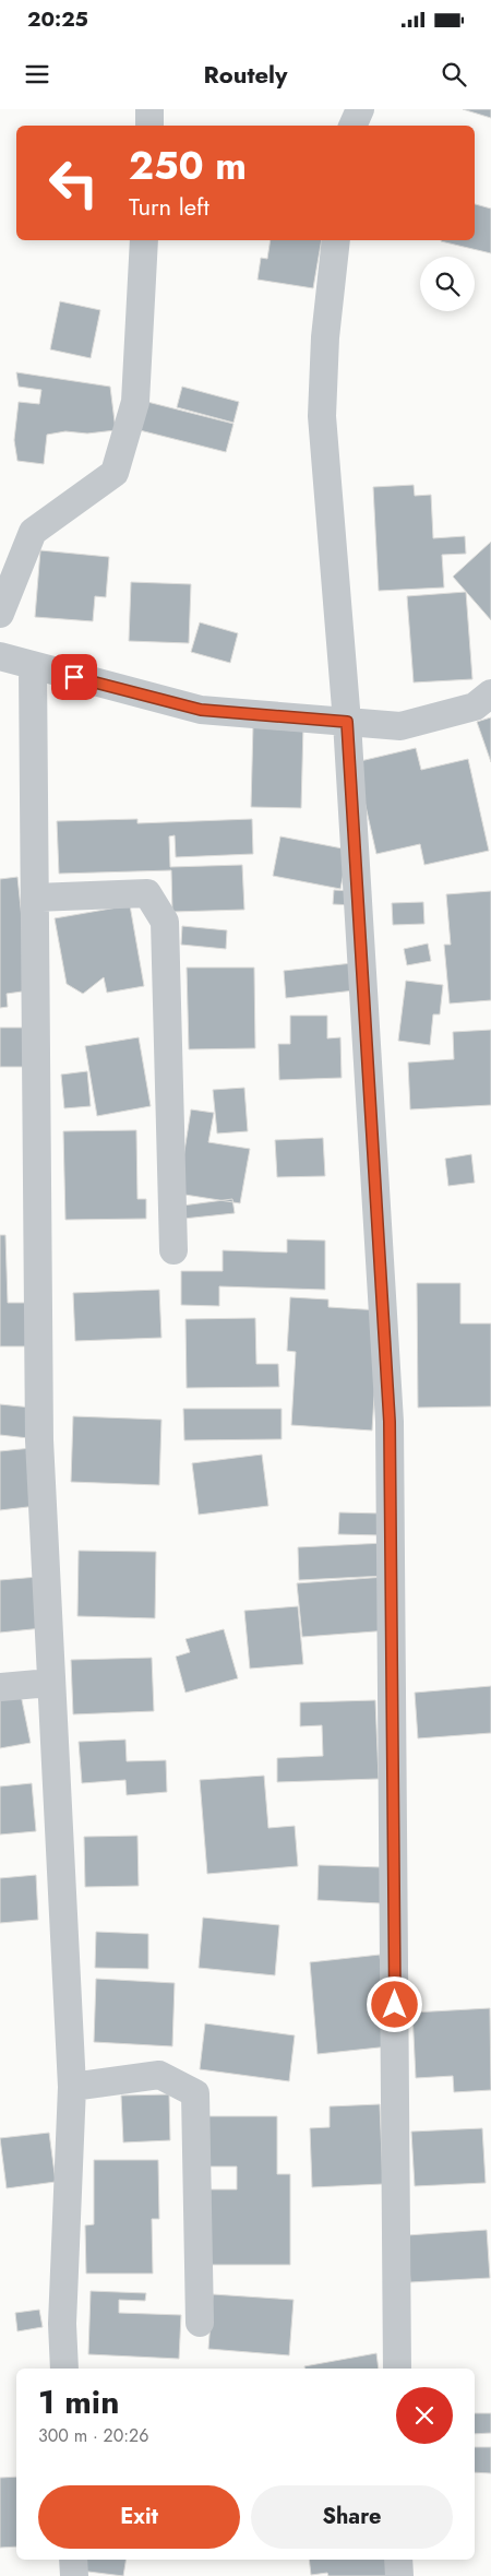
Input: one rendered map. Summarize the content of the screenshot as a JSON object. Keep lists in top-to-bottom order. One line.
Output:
{"page":{"status":"20:25","header":"Routely","turn":["250 m","Turn left"],"heading":["1 min","300 m · 20:26"],"buttons":["Exit","Share"]}}
